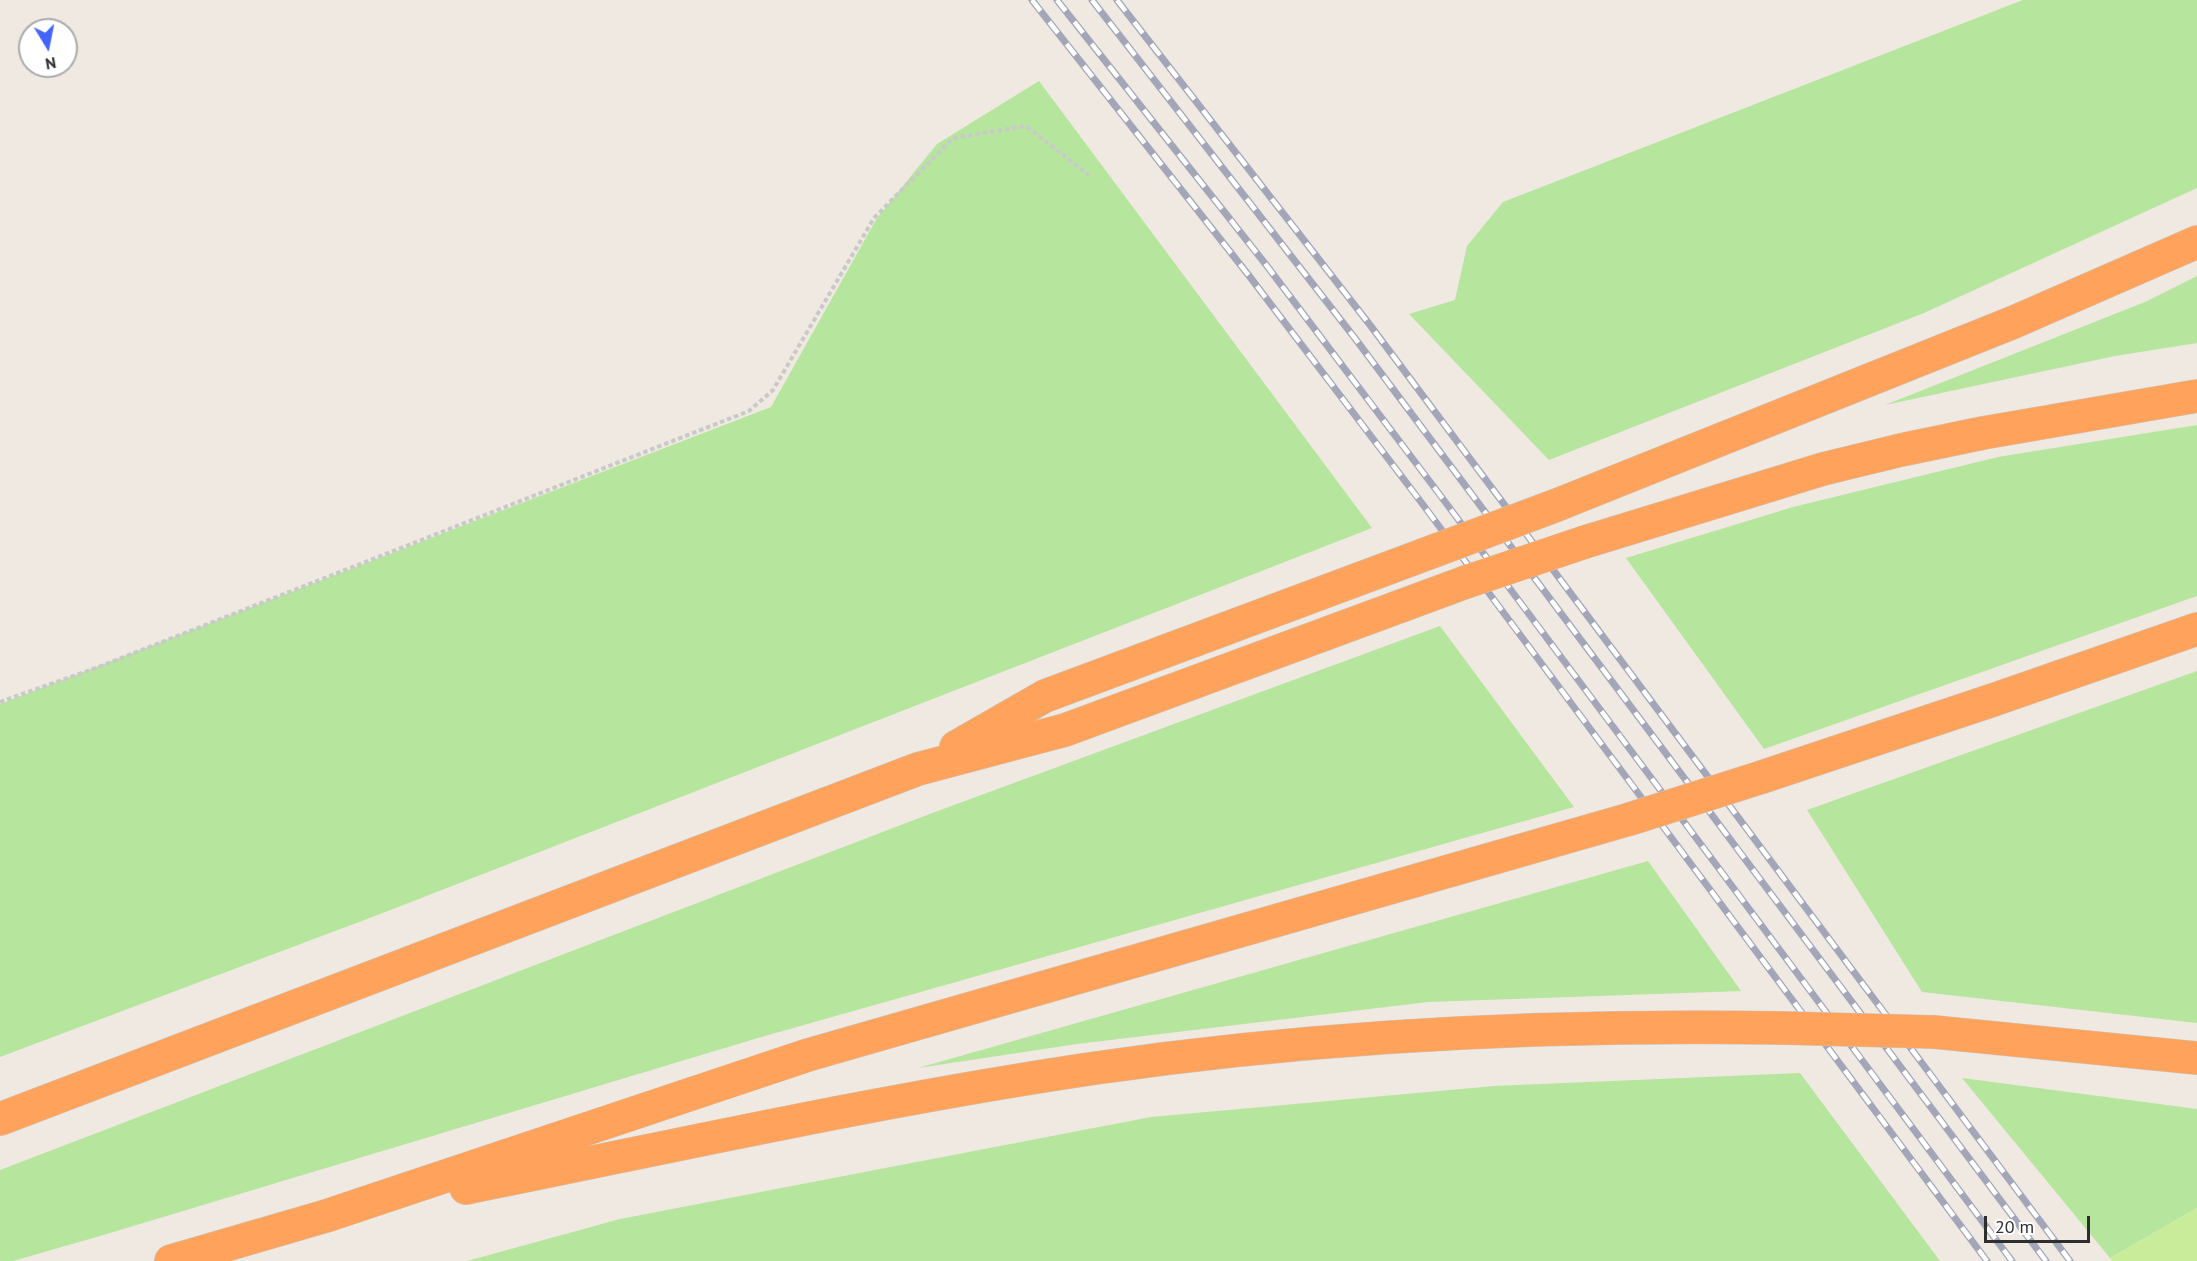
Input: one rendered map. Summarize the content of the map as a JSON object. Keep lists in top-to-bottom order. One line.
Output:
{"scale_bar":"20 m","north":"bottom"}
